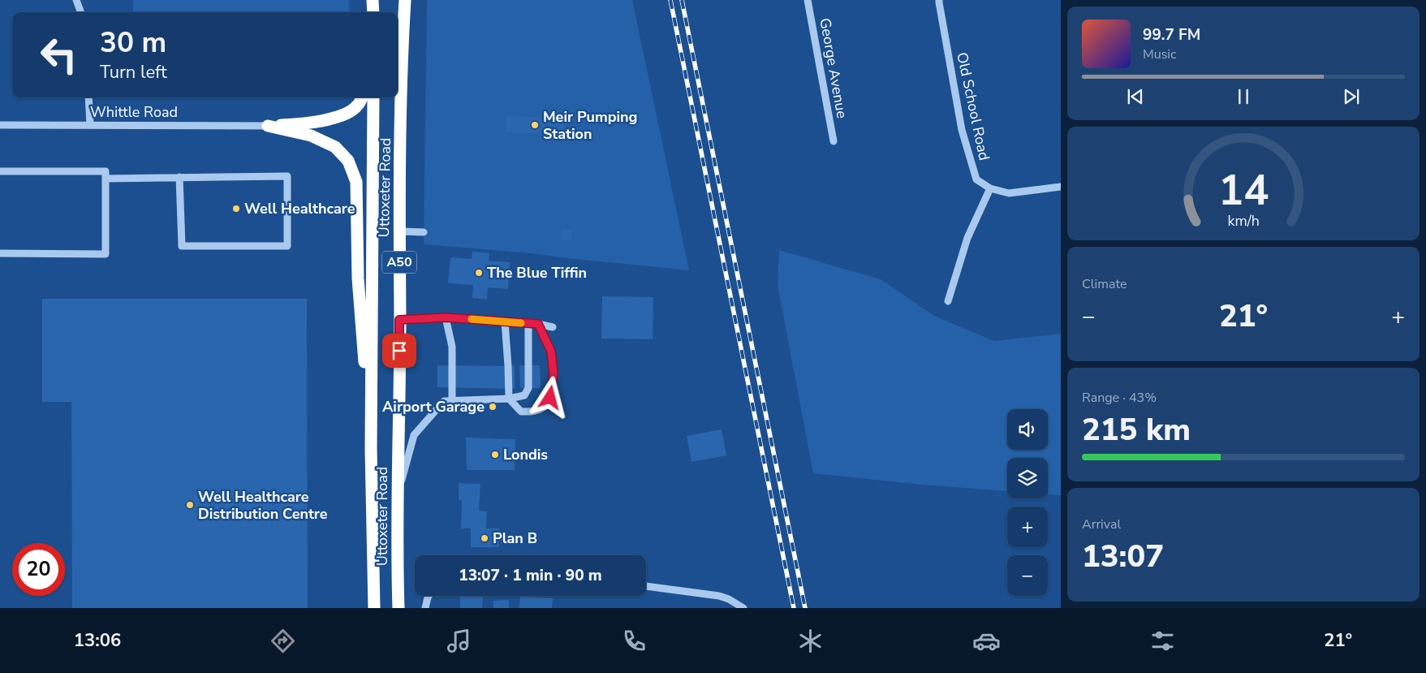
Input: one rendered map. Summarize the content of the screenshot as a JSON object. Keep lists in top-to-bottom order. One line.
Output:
{"streets":{"highway":["Uttoxeter Road","A50"],"street":["George Avenue","Old School Road","Whittle Road"]},"crossings":[["Uttoxeter Road","A50"]],"places":["Meir Pumping Station","Well Healthcare","The Blue Tiffin","Airport Garage","Londis","Well Healthcare Distribution Centre","Plan B"],"page":{"turn":["30 m","Turn left"],"song":["99.7 FM","Music"],"tile":["Climate",["Range · 43%","215 km"],["Arrival","13:07"]],"heat":["−","21°","+"],"map_buttons":["+","−"],"limit":"20","trip":"13:07 · 1 min · 90 m","tabs":["13:06","21°"],"gauge":["14","km/h"]}}
